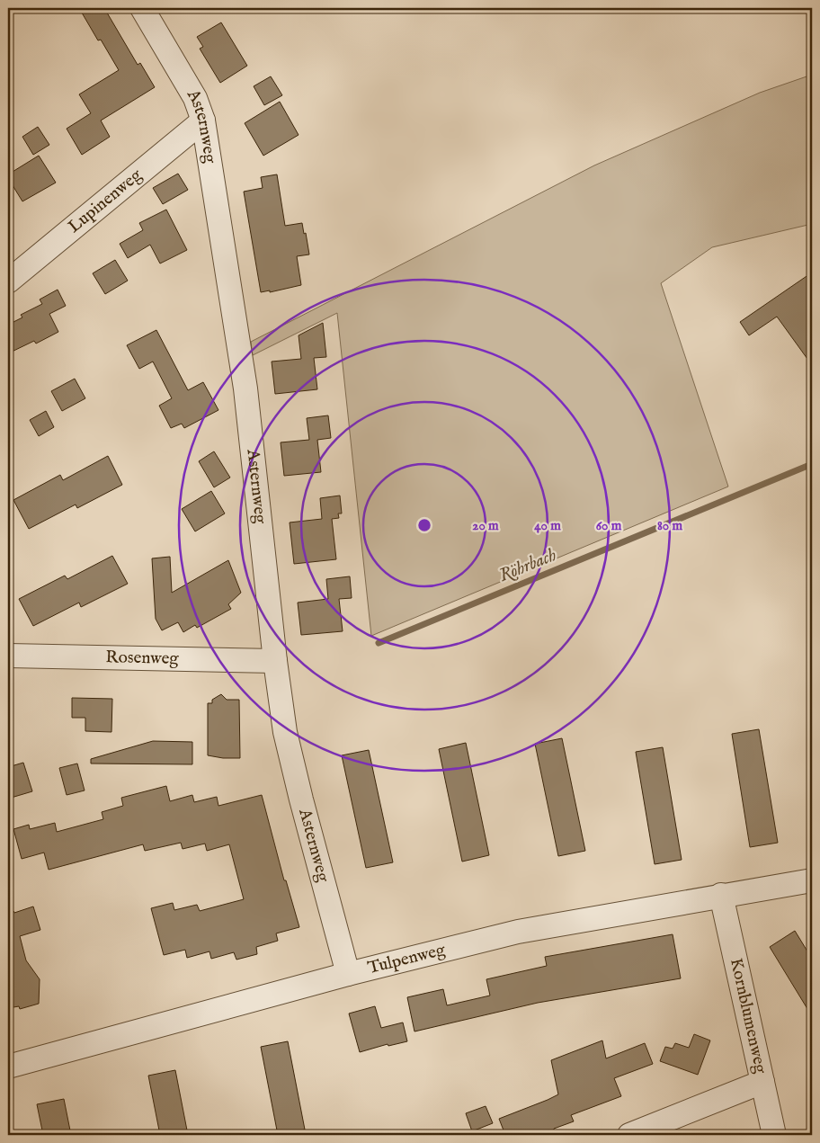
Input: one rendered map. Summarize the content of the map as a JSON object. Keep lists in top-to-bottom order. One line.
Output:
{"streets":{"street":["Asternweg","Lupinenweg","Rosenweg","Tulpenweg","Kornblumenweg"]},"crossings":[["Asternweg","Lupinenweg"],["Asternweg","Rosenweg"],["Asternweg","Tulpenweg"],["Tulpenweg","Kornblumenweg"]],"water":["Röhrbach"],"rings":["20 m","40 m","60 m","80 m"]}
